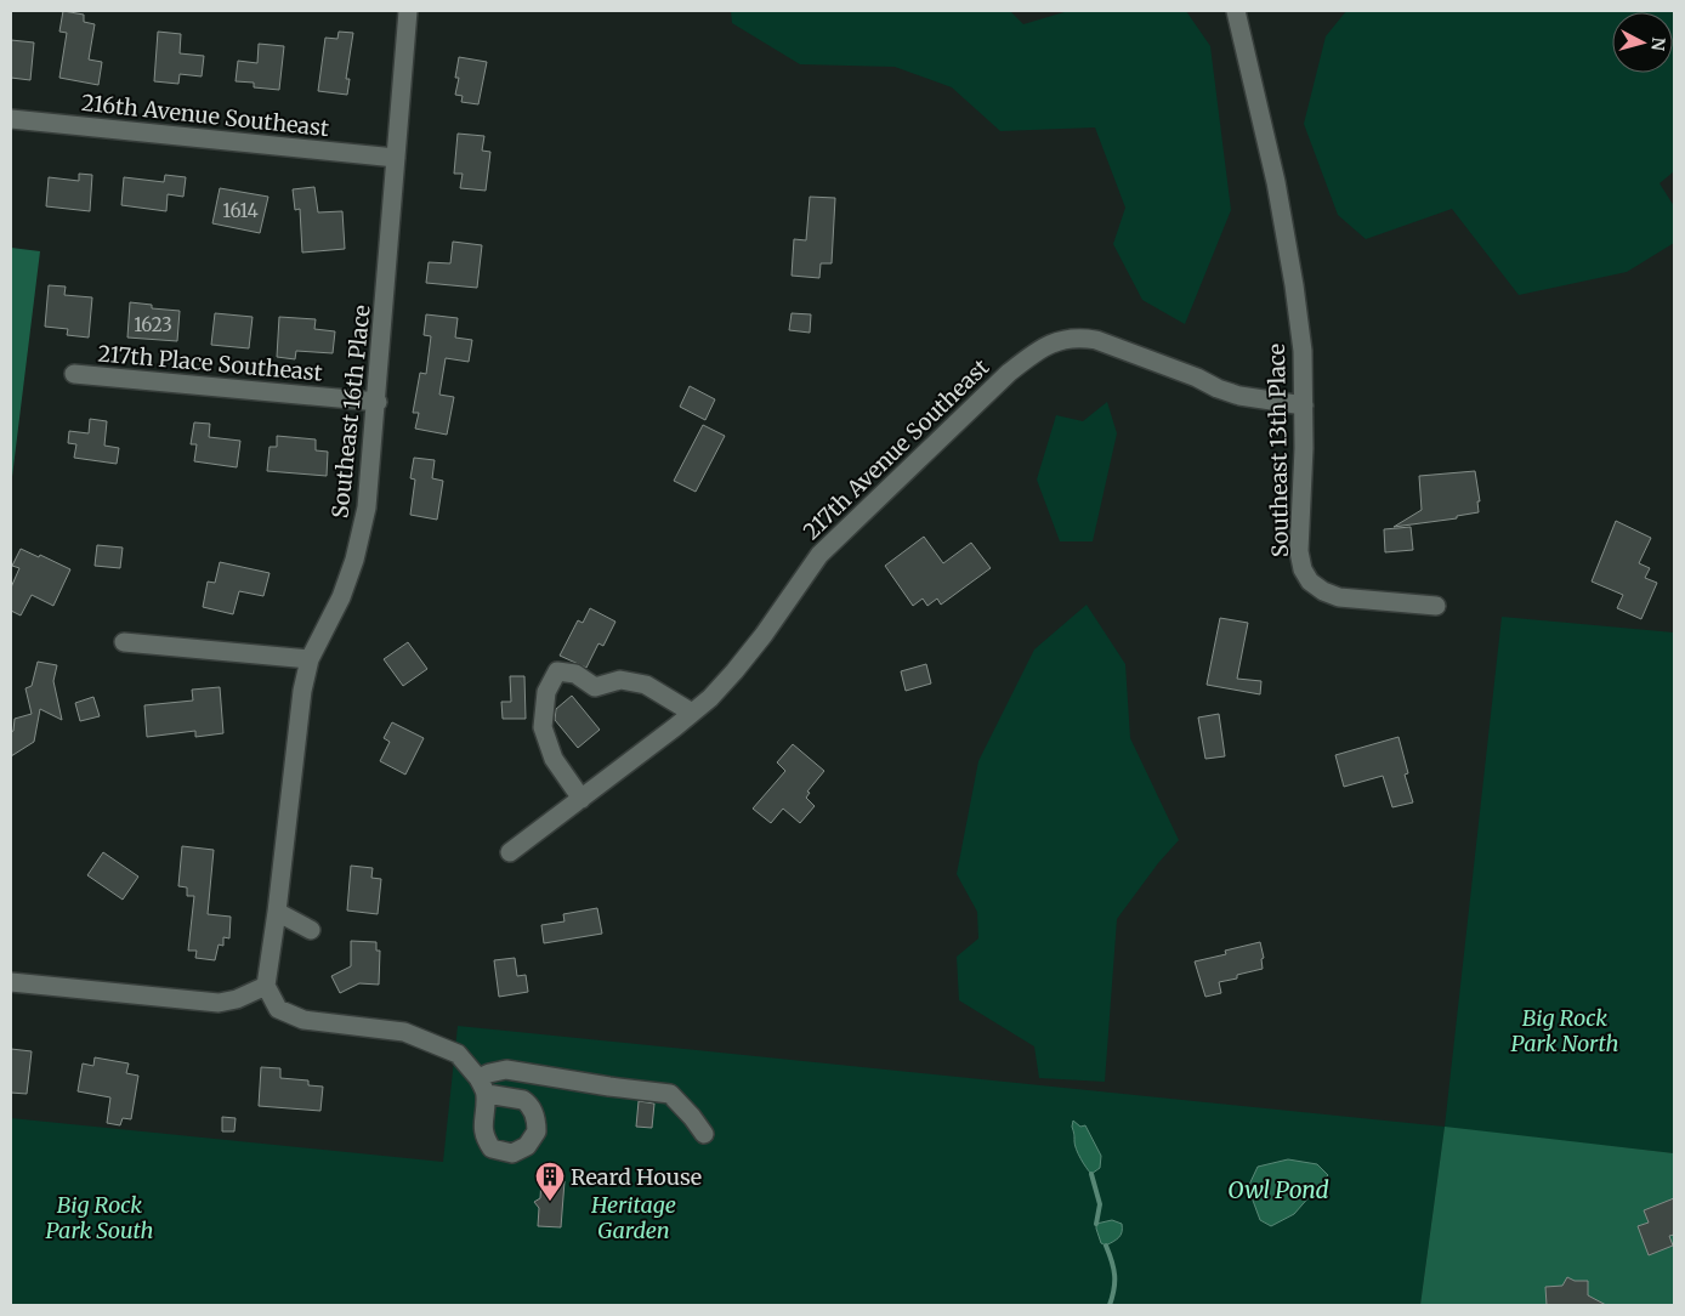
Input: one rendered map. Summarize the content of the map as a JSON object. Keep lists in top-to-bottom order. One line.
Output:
{"streets":{"street":["216th Avenue Southeast","217th Place Southeast","Southeast 16th Place","217th Avenue Southeast","Southeast 13th Place"]},"crossings":[["216th Avenue Southeast","Southeast 16th Place"],["217th Place Southeast","Southeast 16th Place"],["217th Avenue Southeast","Southeast 13th Place"]],"water":["Owl Pond"],"parks":["Big Rock Park North","Big Rock Park South","Heritage Garden"],"places":{"building":["Reard House"]},"house_numbers":["1614","1623"],"north":"right"}
